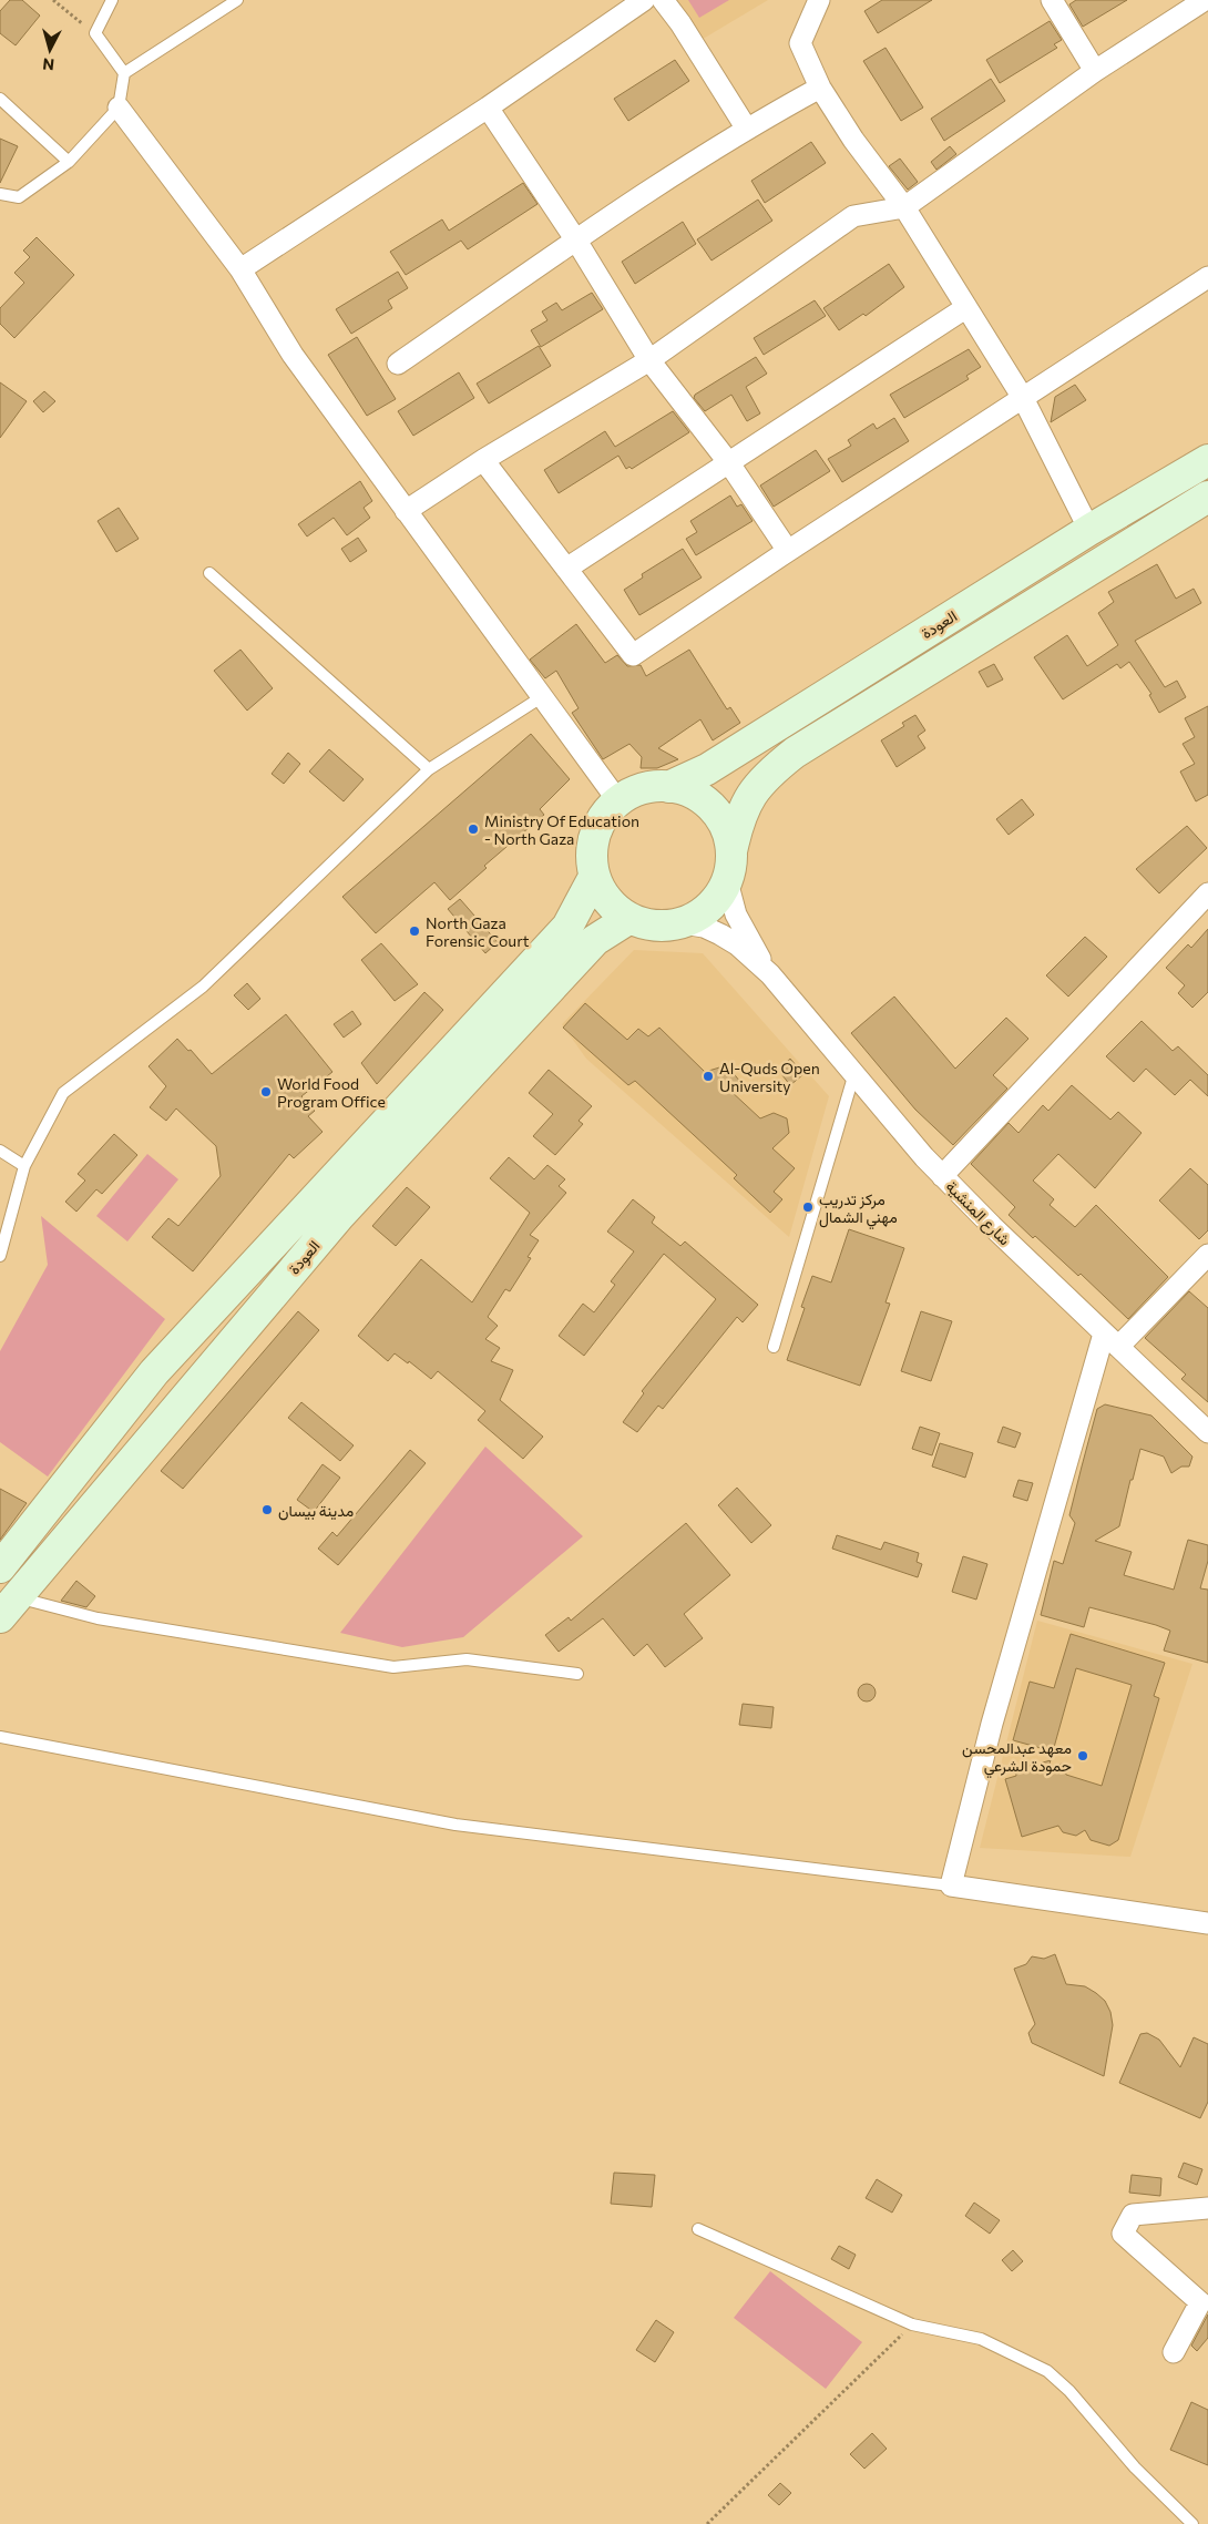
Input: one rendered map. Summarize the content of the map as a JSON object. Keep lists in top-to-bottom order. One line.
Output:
{"streets":{"main road":["العودة"],"street":["شارع المنشية"]},"crossings":[["العودة","شارع المنشية"]],"places":["Ministry Of Education - North Gaza","North Gaza Forensic Court","Al-Quds Open University","World Food Program Office","مركز تدريب مهني الشمال","مدينة بيسان","معهد عبدالمحسن حمودة الشرعي"],"north":"bottom"}
